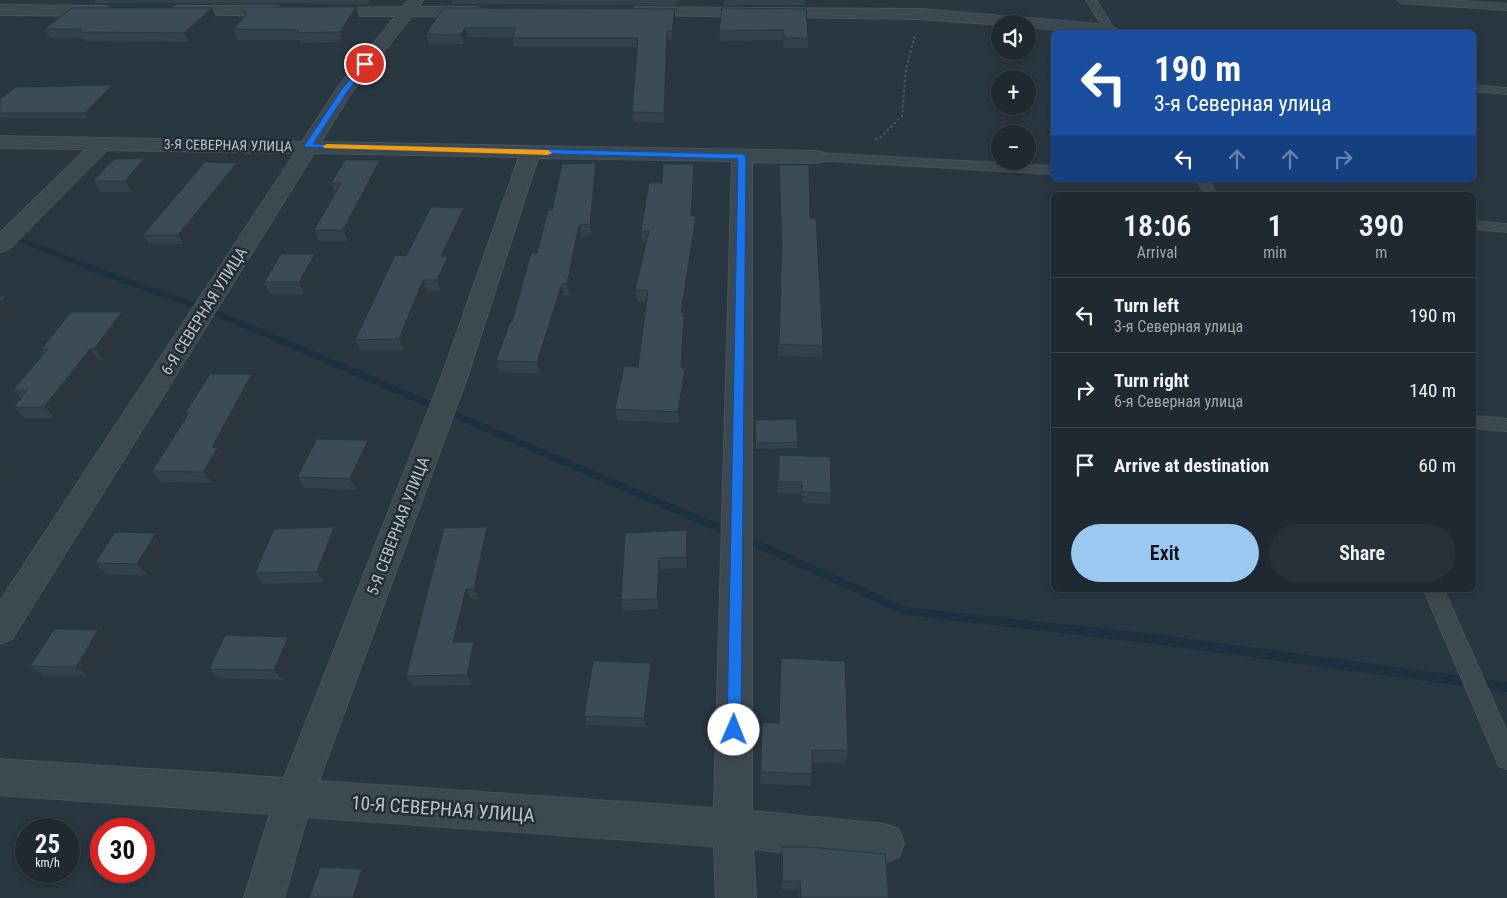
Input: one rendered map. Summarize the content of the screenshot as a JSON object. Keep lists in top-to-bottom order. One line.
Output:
{"streets":{"street":["3-Я СЕВЕРНАЯ УЛИЦА","6-Я СЕВЕРНАЯ УЛИЦА","5-Я СЕВЕРНАЯ УЛИЦА","10-Я СЕВЕРНАЯ УЛИЦА"]},"crossings":[["3-Я СЕВЕРНАЯ УЛИЦА","6-Я СЕВЕРНАЯ УЛИЦА"],["3-Я СЕВЕРНАЯ УЛИЦА","5-Я СЕВЕРНАЯ УЛИЦА"],["5-Я СЕВЕРНАЯ УЛИЦА","10-Я СЕВЕРНАЯ УЛИЦА"]],"page":{"map_buttons":["+","−"],"turn":["190 m","3-я Северная улица"],"eta":["18:06","Arrival","1","min","390","m"],"list":[{"name":"Turn left","note":"3-я Северная улица","value":"190 m"},{"name":"Turn right","note":"6-я Северная улица","value":"140 m"},{"name":"Arrive at destination","value":"60 m"}],"buttons":["Exit","Share"],"speed":"25 km/h","limit":"30"}}
